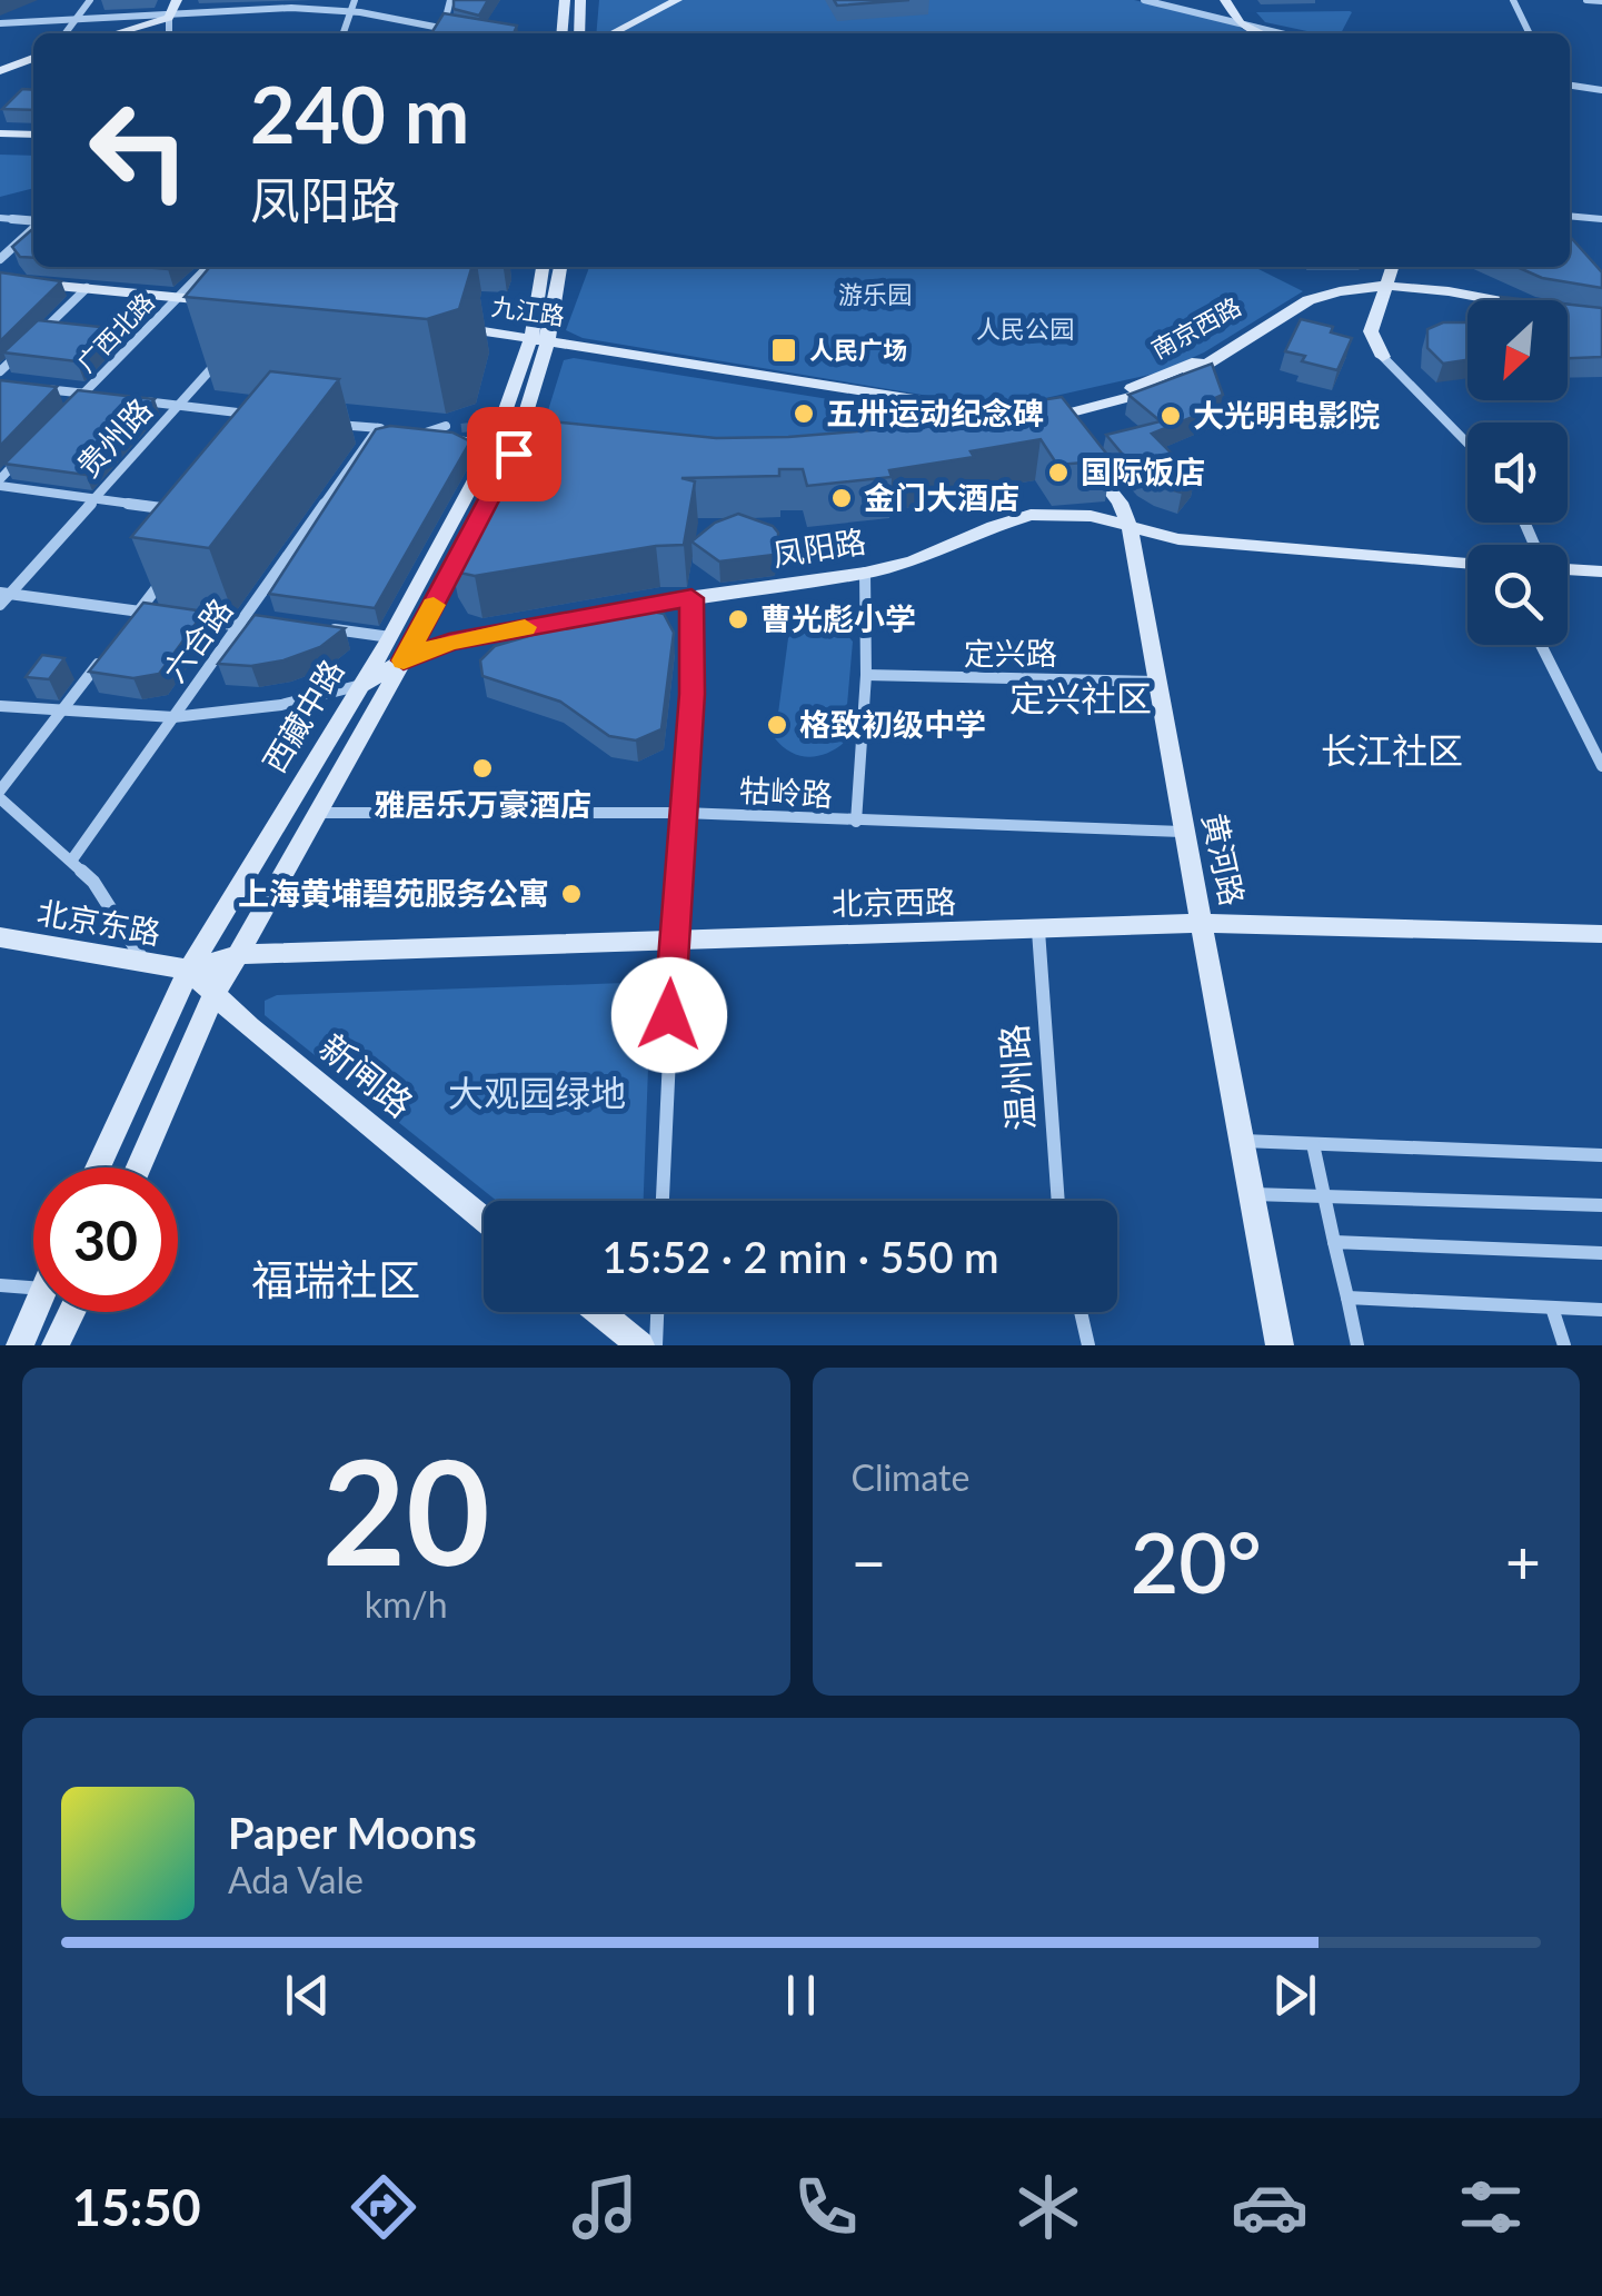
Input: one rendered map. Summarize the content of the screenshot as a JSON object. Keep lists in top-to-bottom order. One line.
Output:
{"streets":{"main road":["九江路","南京西路","凤阳路","西藏中路","黄河路","北京西路","北京东路","新闸路"],"street":["广西北路","贵州路","六合路","定兴路","牯岭路","温州路"]},"crossings":[["九江路","南京西路"],["九江路","西藏中路"],["凤阳路","西藏中路"],["凤阳路","黄河路"],["定兴路","黄河路"],["西藏中路","牯岭路"],["西藏中路","北京西路"],["西藏中路","北京东路"],["西藏中路","新闸路"],["牯岭路","黄河路"],["黄河路","北京西路"],["北京西路","北京东路"],["北京西路","新闸路"],["北京西路","温州路"],["北京东路","新闸路"]],"districts":["定兴社区","长江社区","福瑞社区"],"parks":["游乐园","人民公园","大观园绿地"],"places":{"transit":["人民广场"],"other":["五卅运动纪念碑","大光明电影院","国际饭店","金门大酒店","曹光彪小学","格致初级中学","雅居乐万豪酒店","上海黄埔碧苑服务公寓"]},"north":"bottom left","page":{"turn":["240 m","凤阳路"],"limit":"30","trip":"15:52 · 2 min · 550 m","tile":[["20","km/h"],"Climate"],"heat":["−","20°","+"],"song":["Paper Moons","Ada Vale"],"tabs":"15:50"}}
